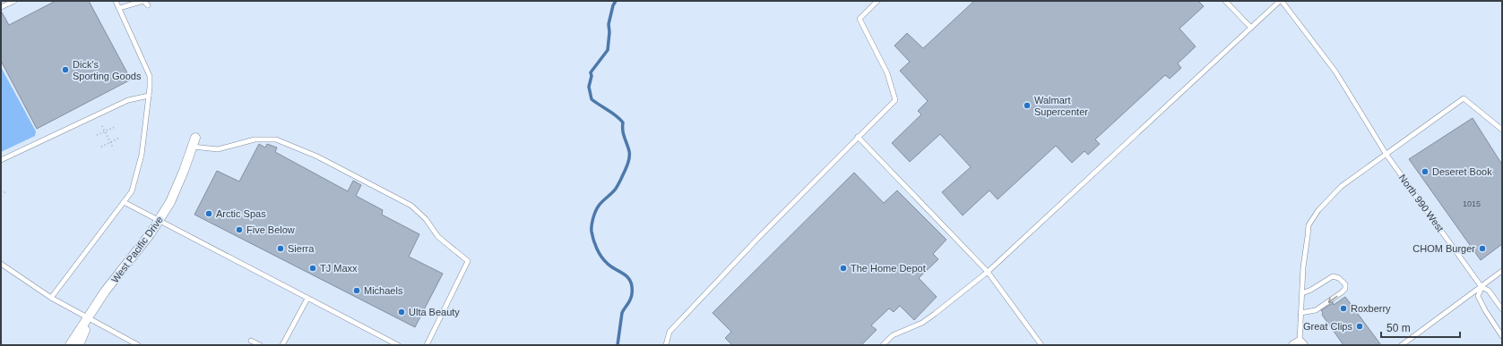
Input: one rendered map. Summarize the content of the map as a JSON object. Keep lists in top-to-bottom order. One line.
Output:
{"streets":{"street":["West Pacific Drive"],"lane":["North 990 West"]},"places":["Dick's Sporting Goods","Walmart Supercenter","Deseret Book","Arctic Spas","Five Below","Sierra","CHOM Burger","TJ Maxx","The Home Depot","Michaels","Roxberry","Ulta Beauty","Great Clips"],"house_numbers":["1015"],"scale_bar":"50 m"}
